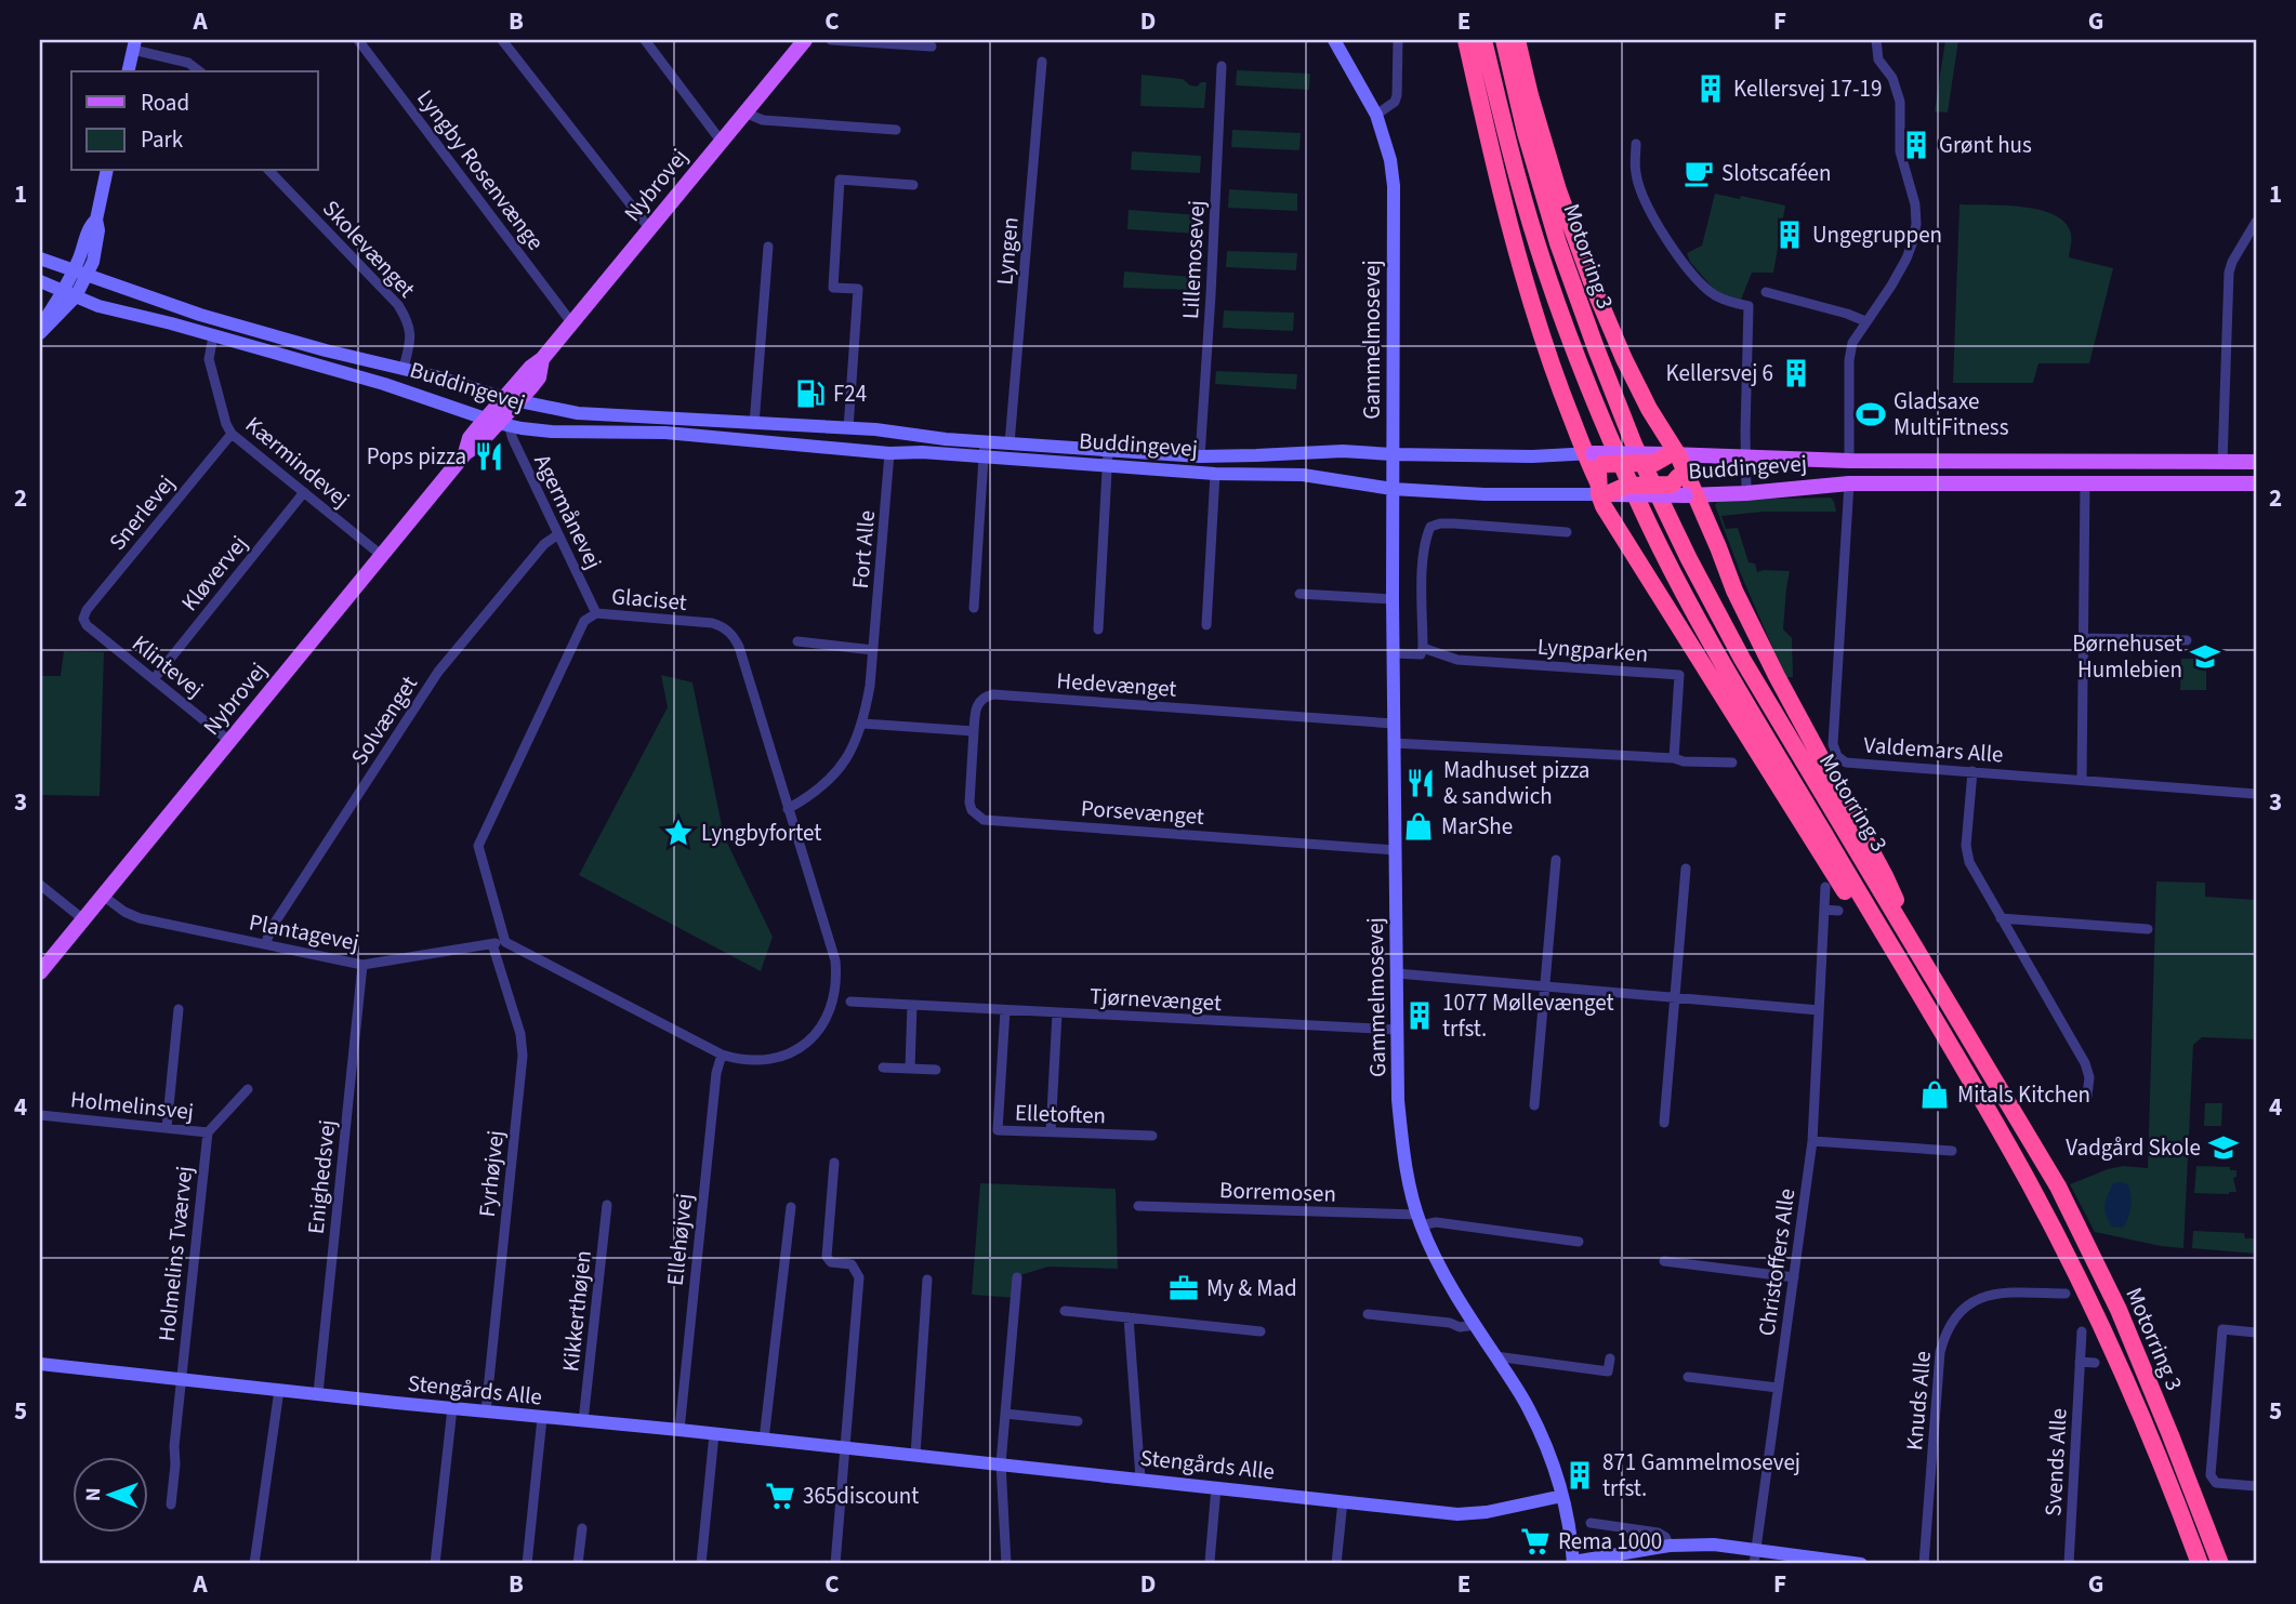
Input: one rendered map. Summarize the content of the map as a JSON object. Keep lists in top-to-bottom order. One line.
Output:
{"streets":{"highway":["Motorring 3"],"main road":["Nybrovej","Buddingevej"],"street":["Lyngby Rosenvænge","Skolevænget","Lyngen","Lillemosevej","Gammelmosevej","Kærmindevej","Agermånevej","Snerlevej","Fort Alle","Kløvervej","Glaciset","Lyngparken","Klintevej","Hedevænget","Solvænget","Valdemars Alle","Porsevænget","Plantagevej","Tjørnevænget","Holmelinsvej","Elletoften","Fyrhøjvej","Enighedsvej","Borremosen","Ellehøjvej","Holmelins Tværvej","Christoffers Alle","Kikkerthøjen","Stengårds Alle","Knuds Alle","Svends Alle"]},"crossings":[["Lyngby Rosenvænge","Nybrovej"],["Nybrovej","Buddingevej"],["Nybrovej","Kærmindevej"],["Nybrovej","Agermånevej"],["Nybrovej","Klintevej"],["Nybrovej","Plantagevej"],["Skolevænget","Buddingevej"],["Lyngen","Buddingevej"],["Lillemosevej","Buddingevej"],["Gammelmosevej","Buddingevej"],["Gammelmosevej","Hedevænget"],["Gammelmosevej","Porsevænget"],["Gammelmosevej","Tjørnevænget"],["Gammelmosevej","Borremosen"],["Gammelmosevej","Stengårds Alle"],["Buddingevej","Kærmindevej"],["Buddingevej","Agermånevej"],["Buddingevej","Fort Alle"],["Buddingevej","Valdemars Alle"],["Kærmindevej","Snerlevej"],["Kærmindevej","Kløvervej"],["Agermånevej","Glaciset"],["Agermånevej","Solvænget"],["Snerlevej","Klintevej"],["Fort Alle","Glaciset"],["Kløvervej","Klintevej"],["Glaciset","Plantagevej"],["Glaciset","Ellehøjvej"],["Hedevænget","Porsevænget"],["Solvænget","Plantagevej"],["Plantagevej","Fyrhøjvej"],["Plantagevej","Enighedsvej"],["Tjørnevænget","Elletoften"],["Holmelinsvej","Holmelins Tværvej"],["Fyrhøjvej","Stengårds Alle"],["Enighedsvej","Stengårds Alle"],["Ellehøjvej","Stengårds Alle"],["Holmelins Tværvej","Stengårds Alle"],["Kikkerthøjen","Stengårds Alle"]],"places":{"building":["Kellersvej 17-19","Grønt hus","Ungegruppen","Kellersvej 6","1077 Møllevænget trfst.","871 Gammelmosevej trfst."],"cafe":["Slotscaféen"],"fuel station":["F24"],"sports":["Gladsaxe MultiFitness"],"restaurant":["Pops pizza","Madhuset pizza & sandwich"],"school or university":["Børnehuset Humlebien","Vadgård Skole"],"shop":["MarShe","Mitals Kitchen"],"place":["Lyngbyfortet"],"office":["My & Mad"],"supermarket":["365discount","Rema 1000"]},"legend":["Road","Park"],"north":"left","grid":{"columns":["A","B","C","D","E","F","G"],"rows":["1","2","3","4","5"]}}
